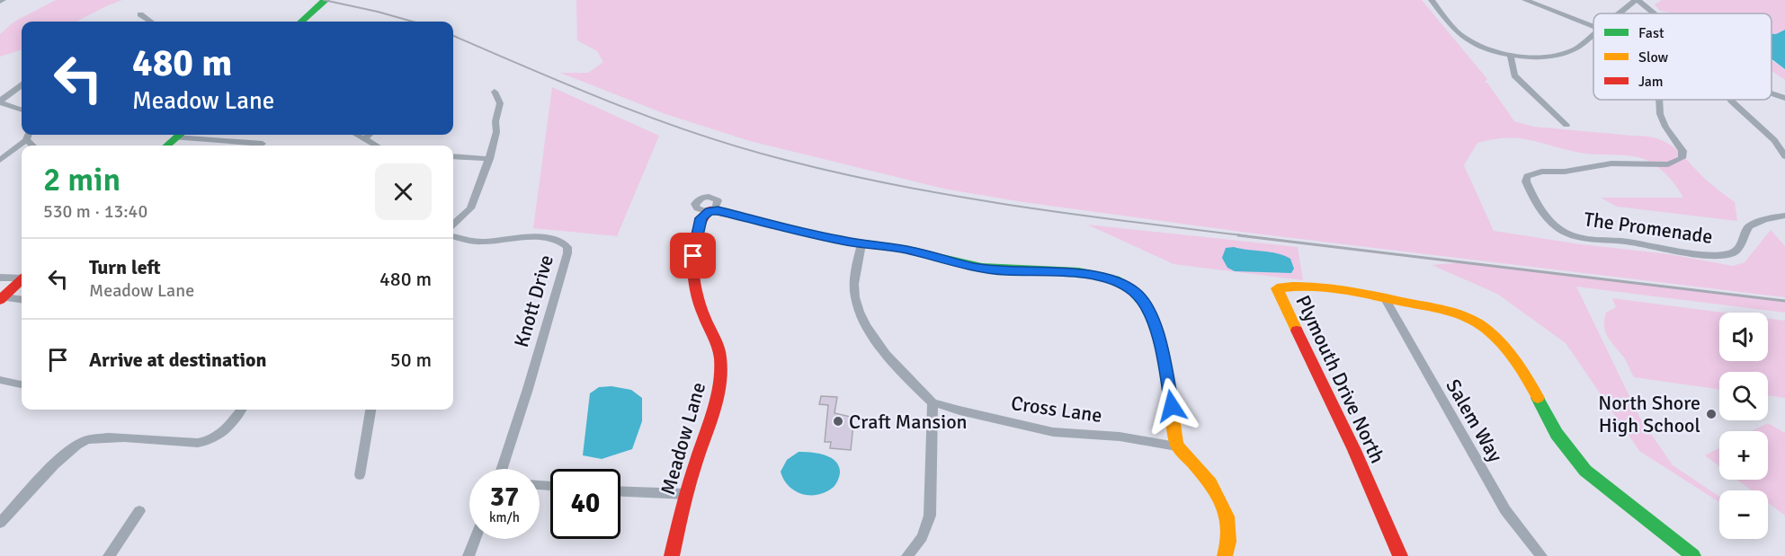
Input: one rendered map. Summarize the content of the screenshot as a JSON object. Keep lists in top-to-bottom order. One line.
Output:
{"streets":{"street":["The Promenade","Knott Drive","Plymouth Drive North","Cross Lane","Salem Way","Meadow Lane"]},"crossings":[["Plymouth Drive North","Salem Way"]],"places":["North Shore High School","Craft Mansion"],"legend":["Fast","Slow","Jam"],"page":{"turn":["480 m","Meadow Lane"],"heading":["2 min","530 m · 13:40"],"list":[{"name":"Turn left","note":"Meadow Lane","value":"480 m"},{"name":"Arrive at destination","value":"50 m"}],"map_buttons":["+","−"],"speed":"37 km/h","limit":"40"}}
